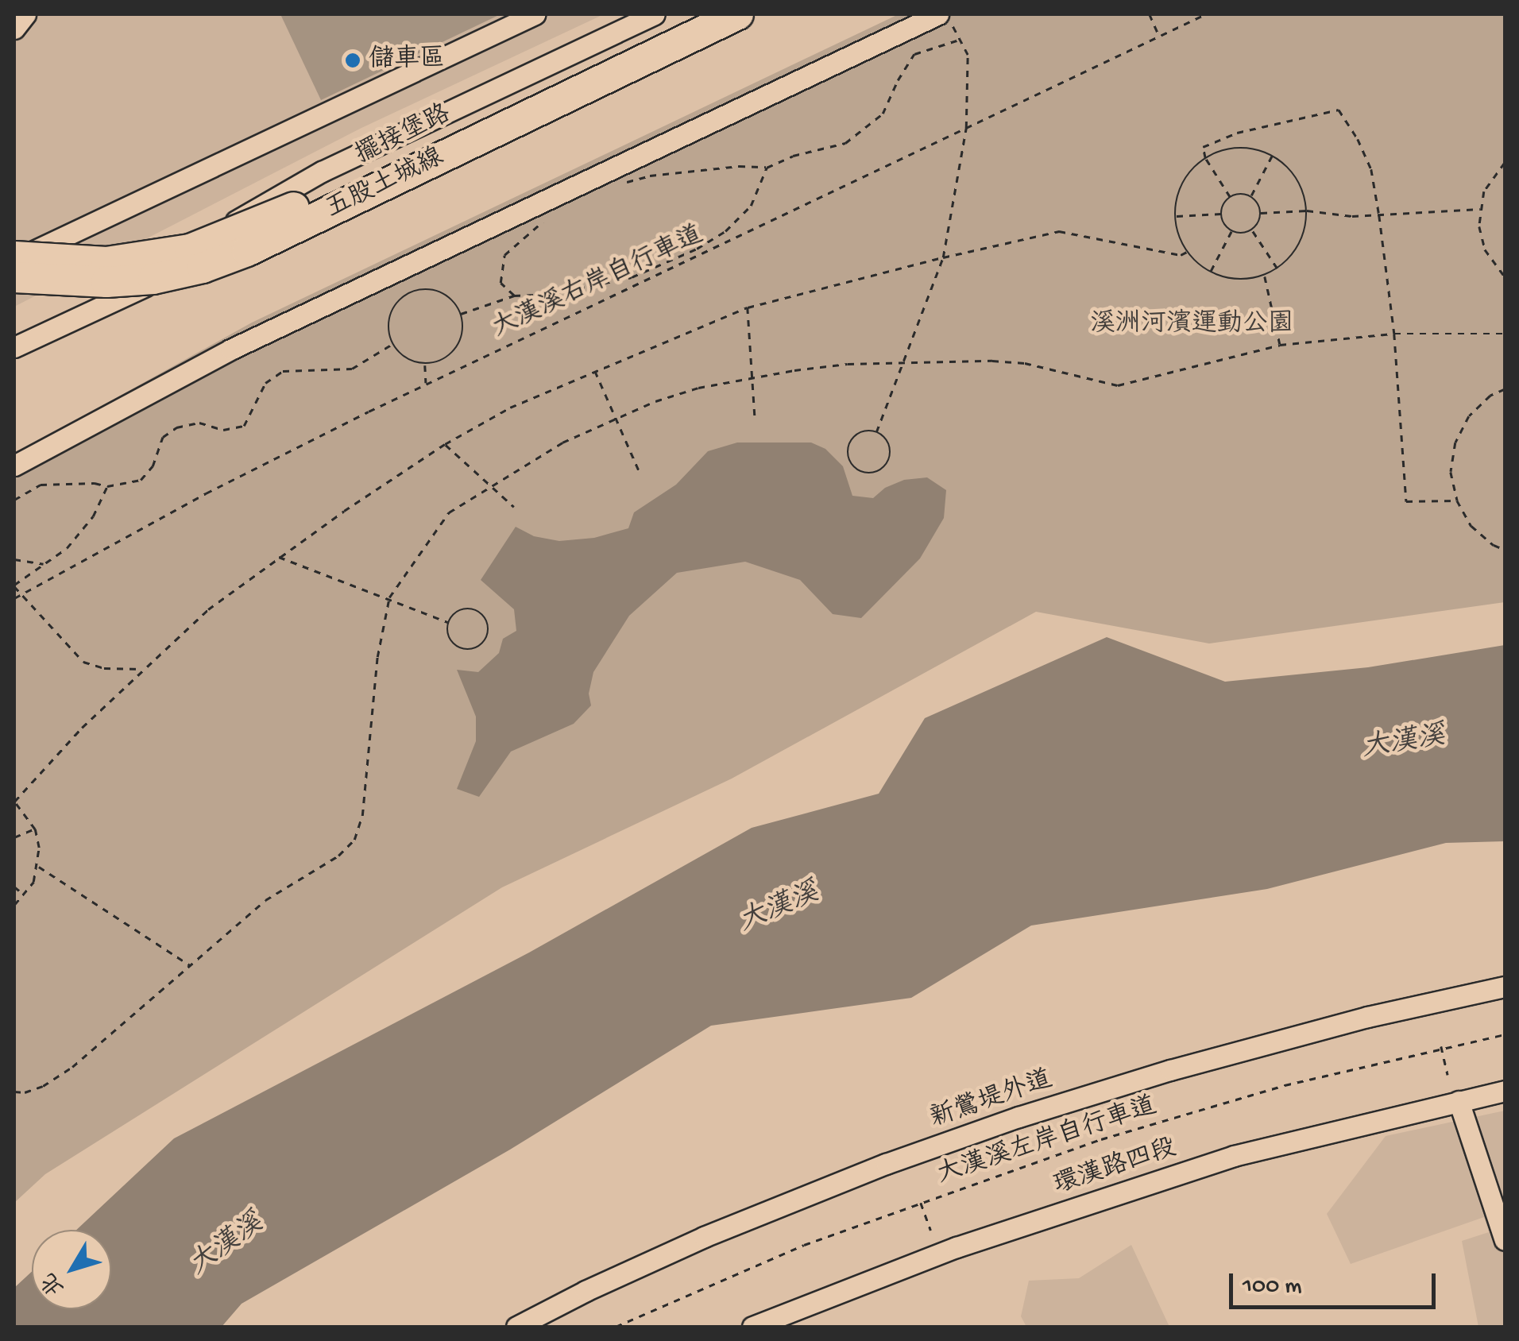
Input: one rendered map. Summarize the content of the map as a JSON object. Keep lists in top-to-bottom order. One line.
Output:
{"streets":{"highway":["五股土城線"],"street":["擺接堡路","新鶯堤外道","環漢路四段"],"path":["大漢溪右岸自行車道","大漢溪左岸自行車道"]},"water":["大漢溪"],"parks":["溪洲河濱運動公園"],"places":["儲車區"],"scale_bar":"100 m","north":"bottom left"}
